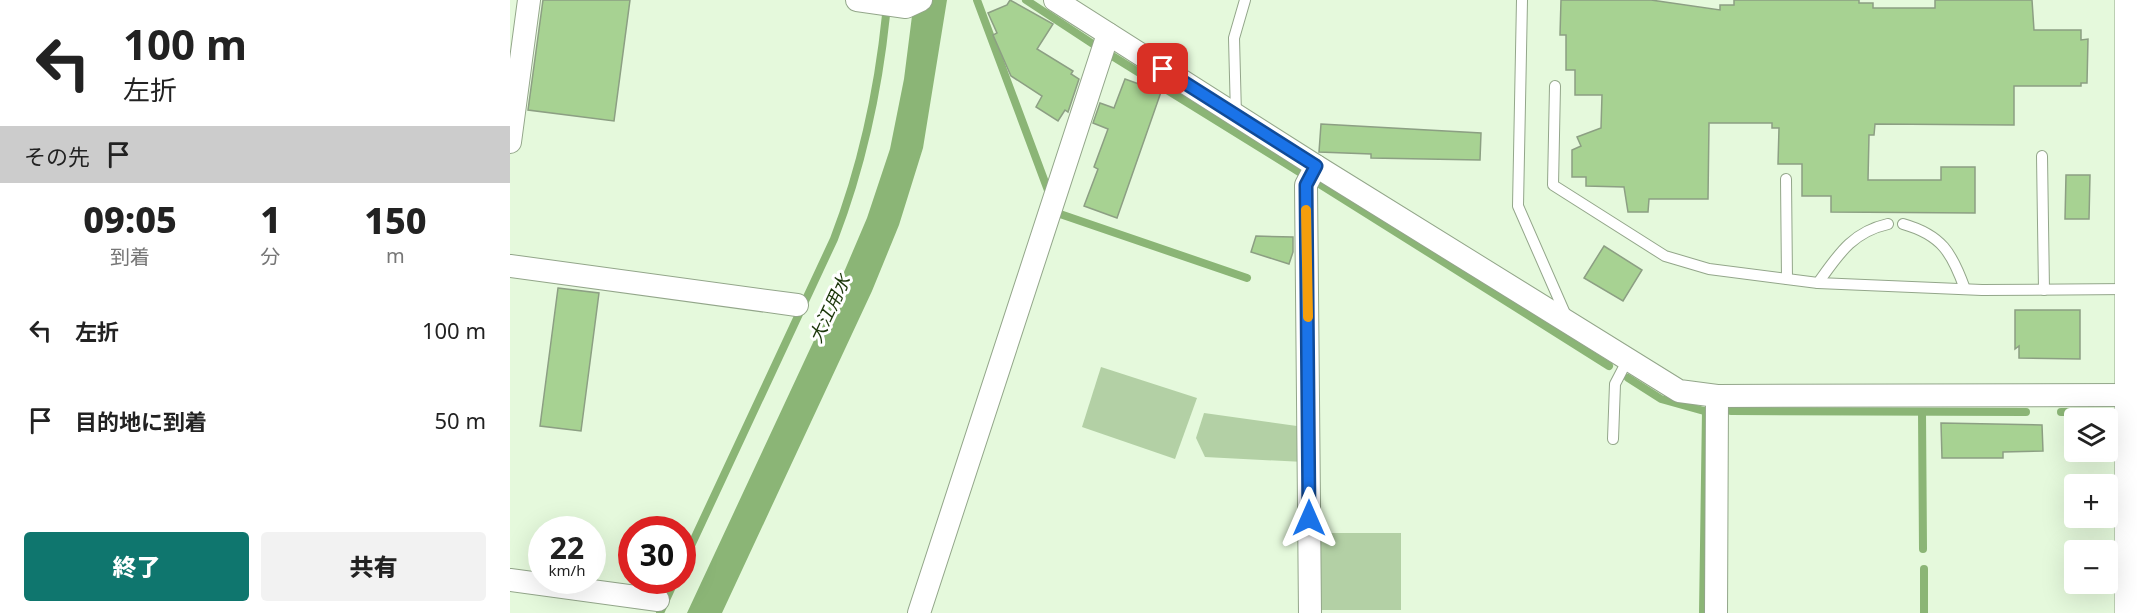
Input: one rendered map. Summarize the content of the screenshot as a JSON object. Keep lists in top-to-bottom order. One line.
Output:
{"water":["大江用水"],"page":{"turn":["100 m","左折"],"then":"その先","eta":["09:05","到着","1","分","150","m"],"list":[{"name":"左折","value":"100 m"},{"name":"目的地に到着","value":"50 m"}],"map_buttons":["+","−"],"speed":"22 km/h","limit":"30","buttons":["終了","共有"]}}
